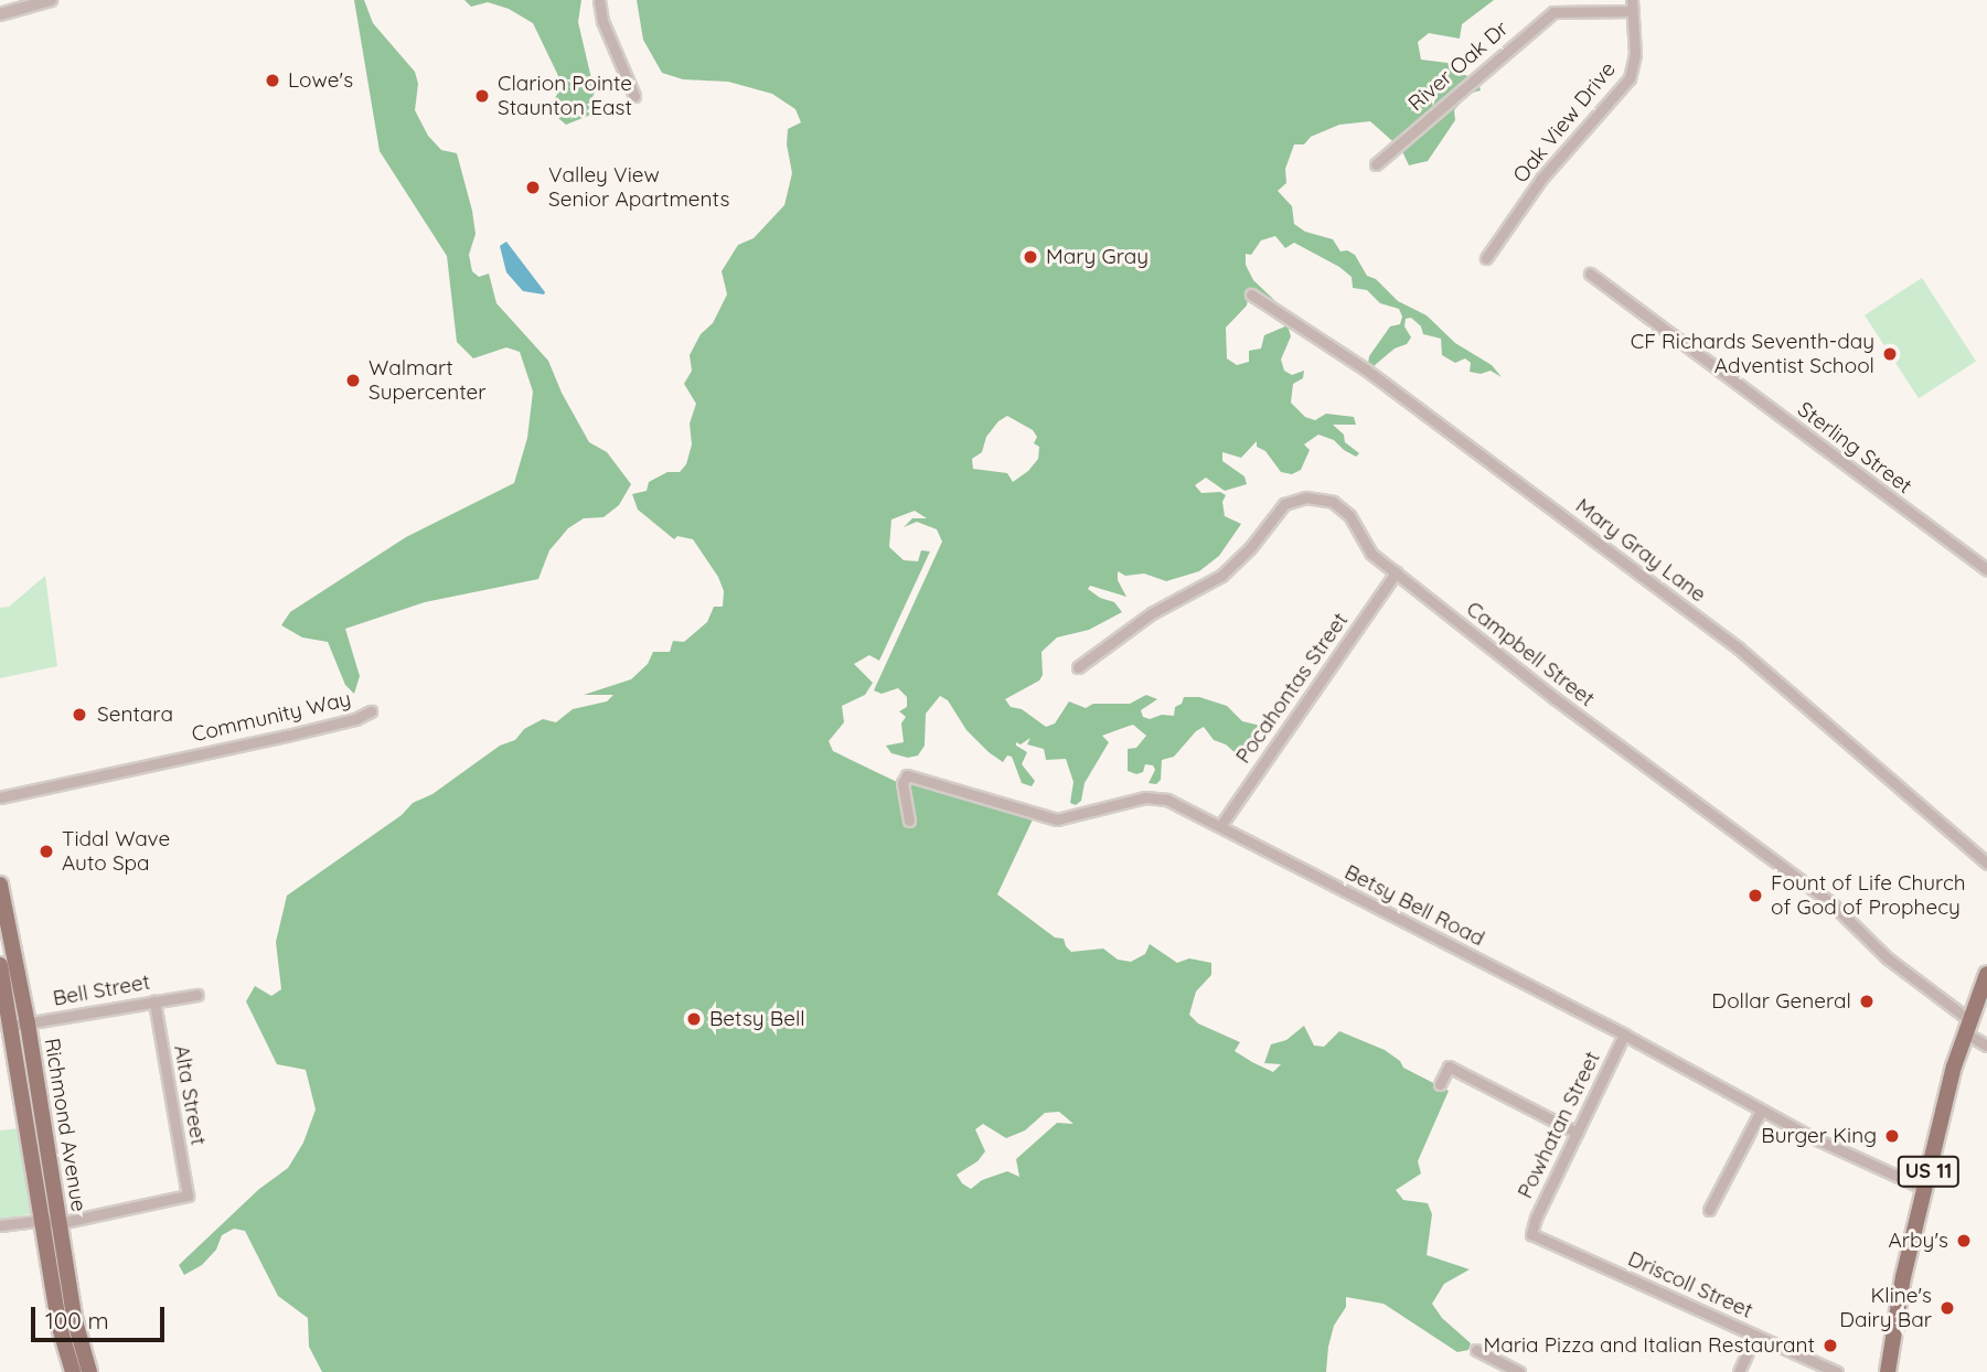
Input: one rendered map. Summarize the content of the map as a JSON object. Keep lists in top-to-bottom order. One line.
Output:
{"streets":{"main road":["Richmond Avenue","US 11"],"street":["River Oak Dr","Oak View Drive","Sterling Street","Mary Gray Lane","Campbell Street","Pocahontas Street","Community Way","Betsy Bell Road","Bell Street","Alta Street","Powhatan Street","Driscoll Street"]},"crossings":[["River Oak Dr","Oak View Drive"],["Campbell Street","Pocahontas Street"],["Campbell Street","US 11"],["Pocahontas Street","Betsy Bell Road"],["Betsy Bell Road","Powhatan Street"],["Betsy Bell Road","US 11"],["Bell Street","Alta Street"],["Bell Street","Richmond Avenue"],["Alta Street","Richmond Avenue"],["Powhatan Street","Driscoll Street"]],"places":["Lowe's","Clarion Pointe Staunton East","Valley View Senior Apartments","Mary Gray","CF Richards Seventh-day Adventist School","Walmart Supercenter","Sentara","Tidal Wave Auto Spa","Fount of Life Church of God of Prophecy","Dollar General","Betsy Bell","Burger King","Arby's","Kline's Dairy Bar","Maria Pizza and Italian Restaurant"],"scale_bar":"100 m"}
